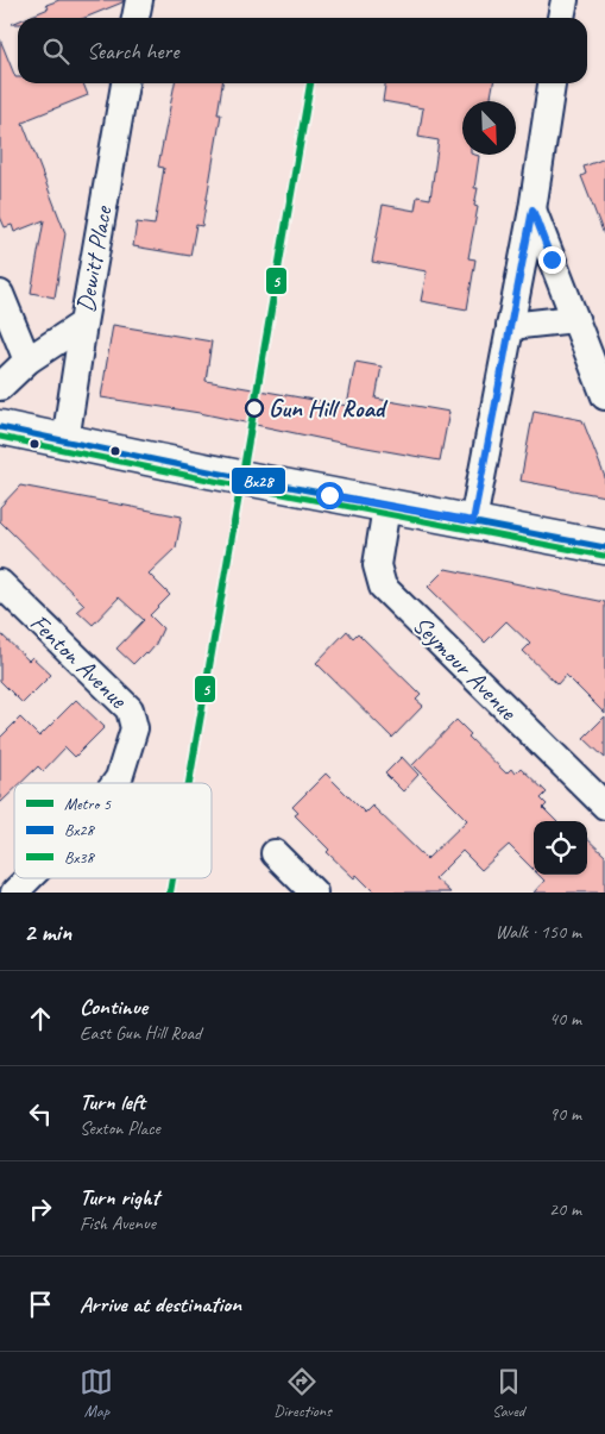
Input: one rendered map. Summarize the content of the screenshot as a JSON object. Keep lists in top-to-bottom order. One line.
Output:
{"streets":{"street":["Dewitt Place","Fenton Avenue","Seymour Avenue"]},"places":["Gun Hill Road"],"lines":["metro line 5","transit line Bx28","transit line Bx38"],"legend":["Metro 5","Bx28","Bx38"],"north":"bottom right","page":{"search":"Search here","heading":["2 min","Walk · 150 m"],"list":[["Continue","East Gun Hill Road","40 m"],["Turn left","Sexton Place","90 m"],["Turn right","Fish Avenue","20 m"],"Arrive at destination"],"nav":["Map","Directions","Saved"]}}
